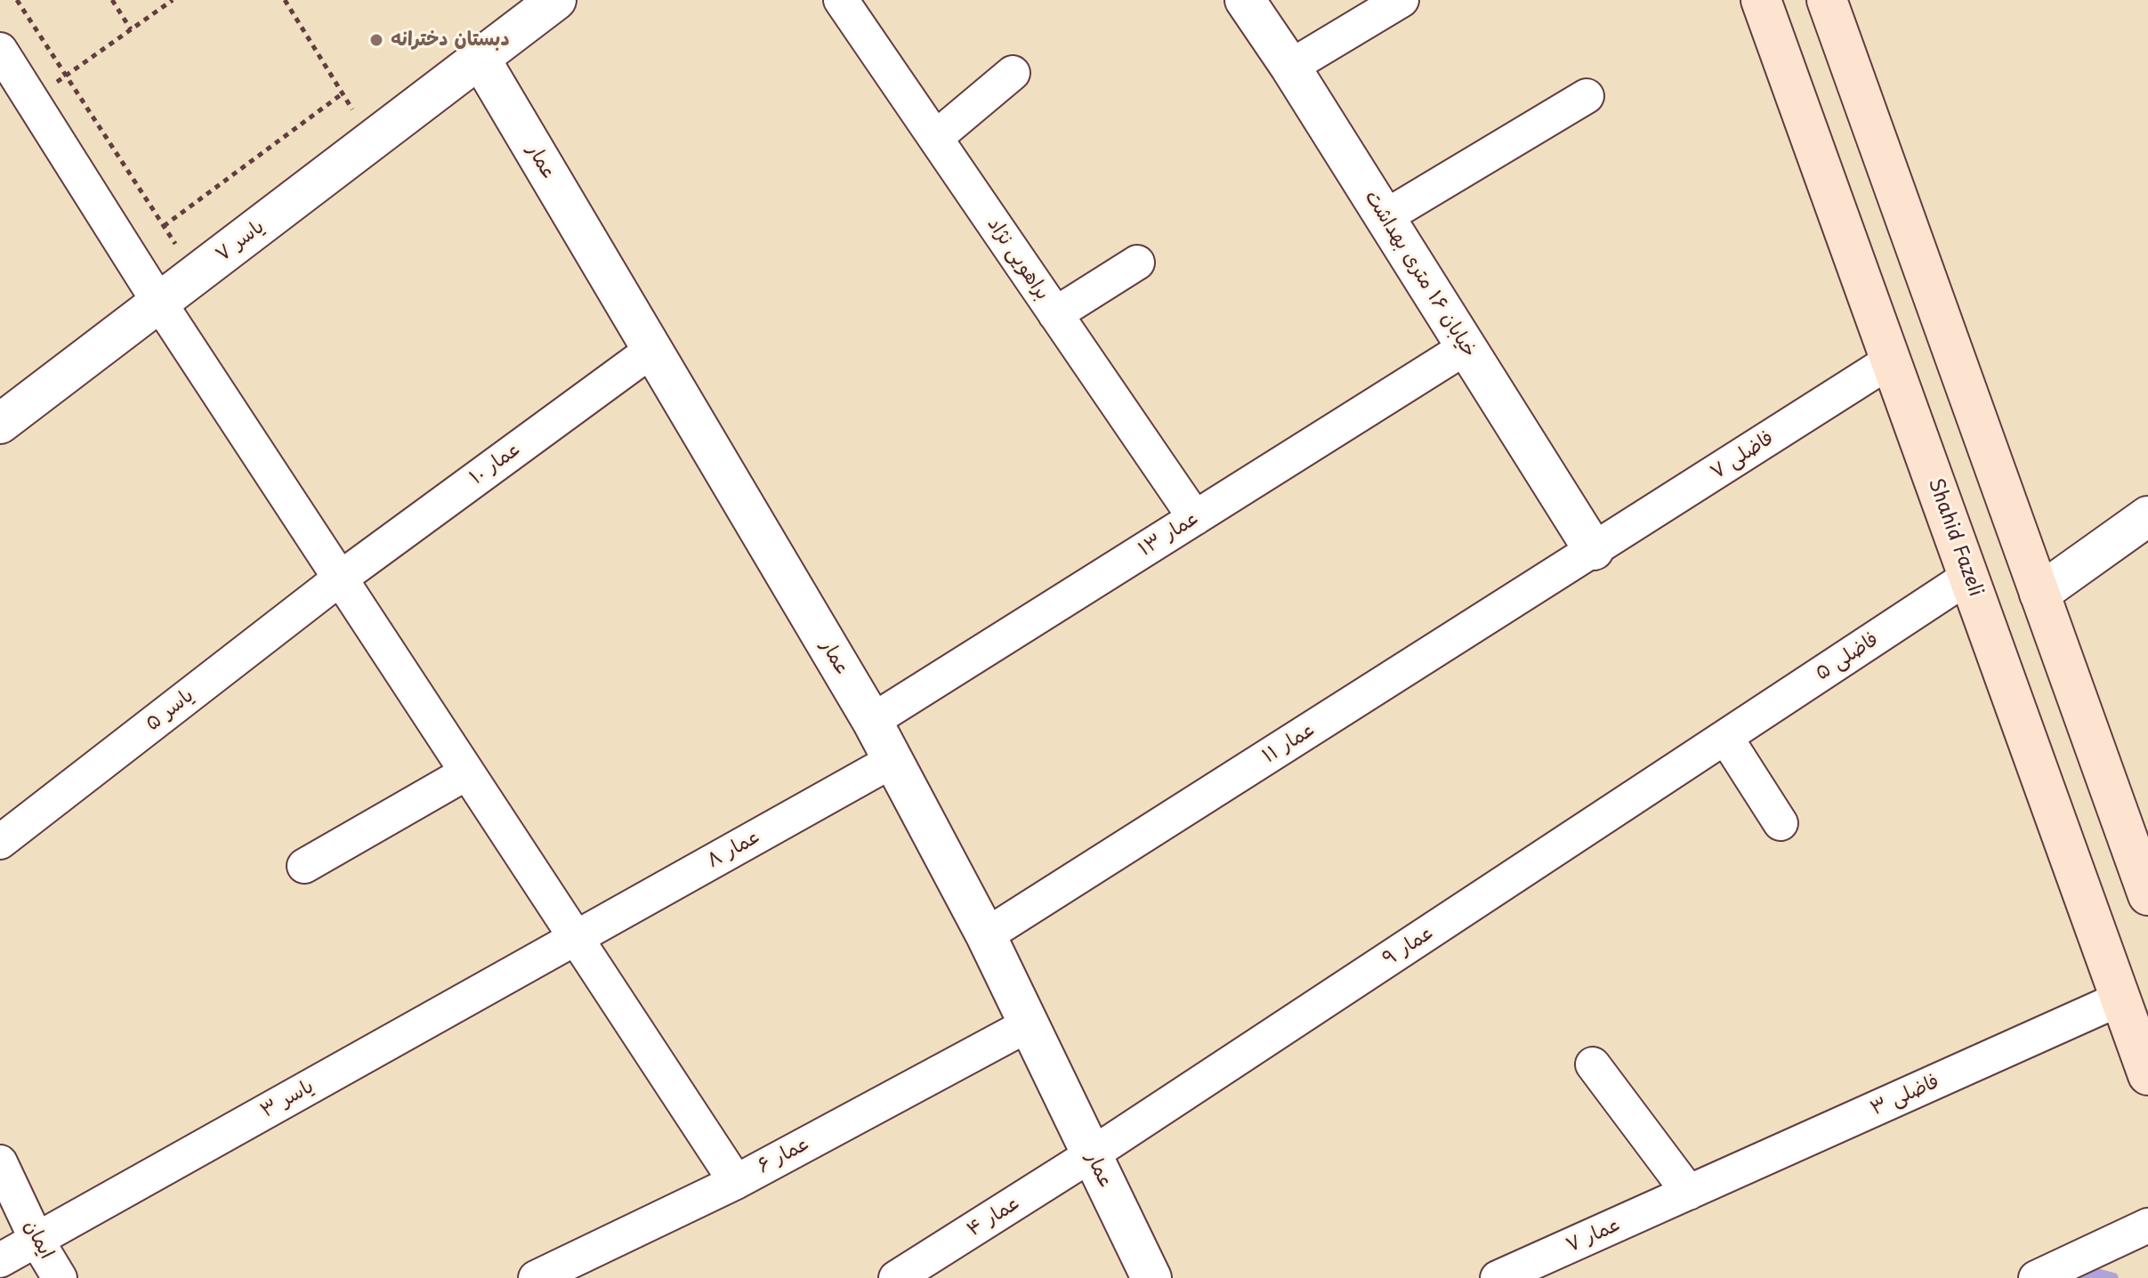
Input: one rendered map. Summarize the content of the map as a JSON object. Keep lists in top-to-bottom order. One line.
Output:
{"streets":{"main road":["Shahid Fazeli"],"street":["عمار","یاسر ۷","براهویی نژاد","خیابان ۱۶ متری بهداشت","فاضلی ۷","عمار ۱۰","عمار ۱۳","فاضلی ۵","یاسر ۵","عمار ۱۱","عمار ۸","عمار ۹","فاضلی ۳","یاسر ۳","عمار ۶","عمار ۴","عمار ۷","ایمان"]},"crossings":[["عمار","یاسر ۷"],["عمار","عمار ۱۰"],["عمار","عمار ۱۳"],["عمار","عمار ۱۱"],["عمار","عمار ۸"],["عمار","عمار ۹"],["عمار","عمار ۶"],["عمار","عمار ۴"],["براهویی نژاد","عمار ۱۳"],["خیابان ۱۶ متری بهداشت","فاضلی ۷"],["خیابان ۱۶ متری بهداشت","عمار ۱۳"],["خیابان ۱۶ متری بهداشت","عمار ۱۱"],["فاضلی ۷","Shahid Fazeli"],["فاضلی ۷","عمار ۱۱"],["عمار ۱۰","یاسر ۵"],["Shahid Fazeli","فاضلی ۵"],["Shahid Fazeli","فاضلی ۳"],["فاضلی ۵","عمار ۹"],["عمار ۸","یاسر ۳"],["عمار ۹","عمار ۴"],["فاضلی ۳","عمار ۷"],["یاسر ۳","ایمان"]],"places":["دبستان دخترانه"]}
